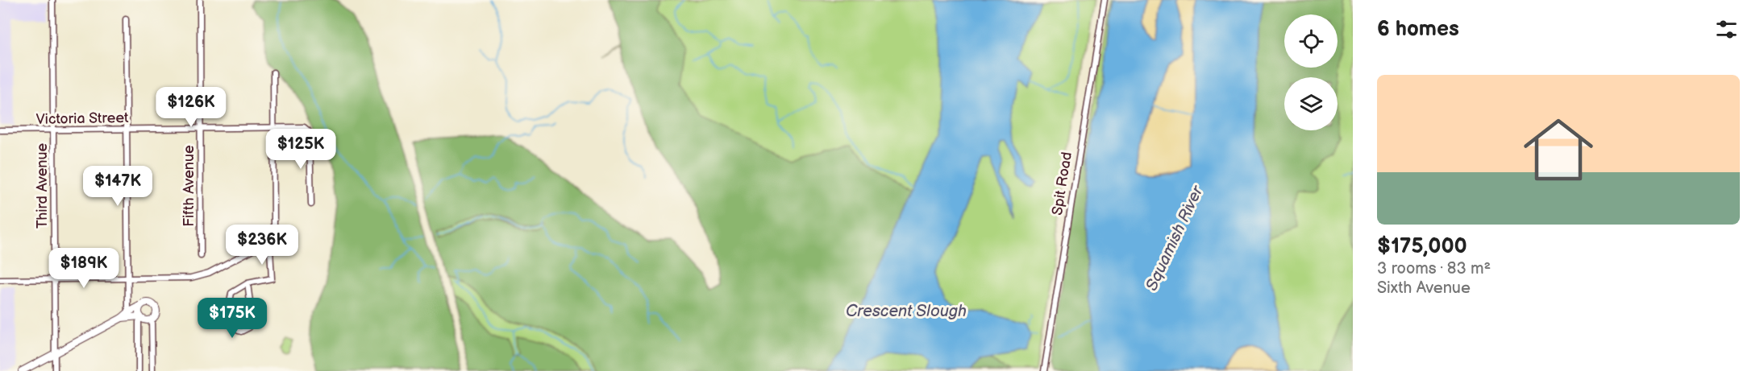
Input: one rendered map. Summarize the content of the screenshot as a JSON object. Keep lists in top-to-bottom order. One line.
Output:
{"streets":{"street":["Victoria Street","Spit Road","Third Avenue","Fifth Avenue"]},"crossings":[["Victoria Street","Third Avenue"],["Victoria Street","Fifth Avenue"]],"water":["Squamish River","Crescent Slough"],"page":{"heading":"6 homes","list":[{"name":"$175,000","note":"3 rooms · 83 m² · Sixth Avenue"}],"price":["$126K","$125K","$147K","$236K","$189K","$175K"]}}
